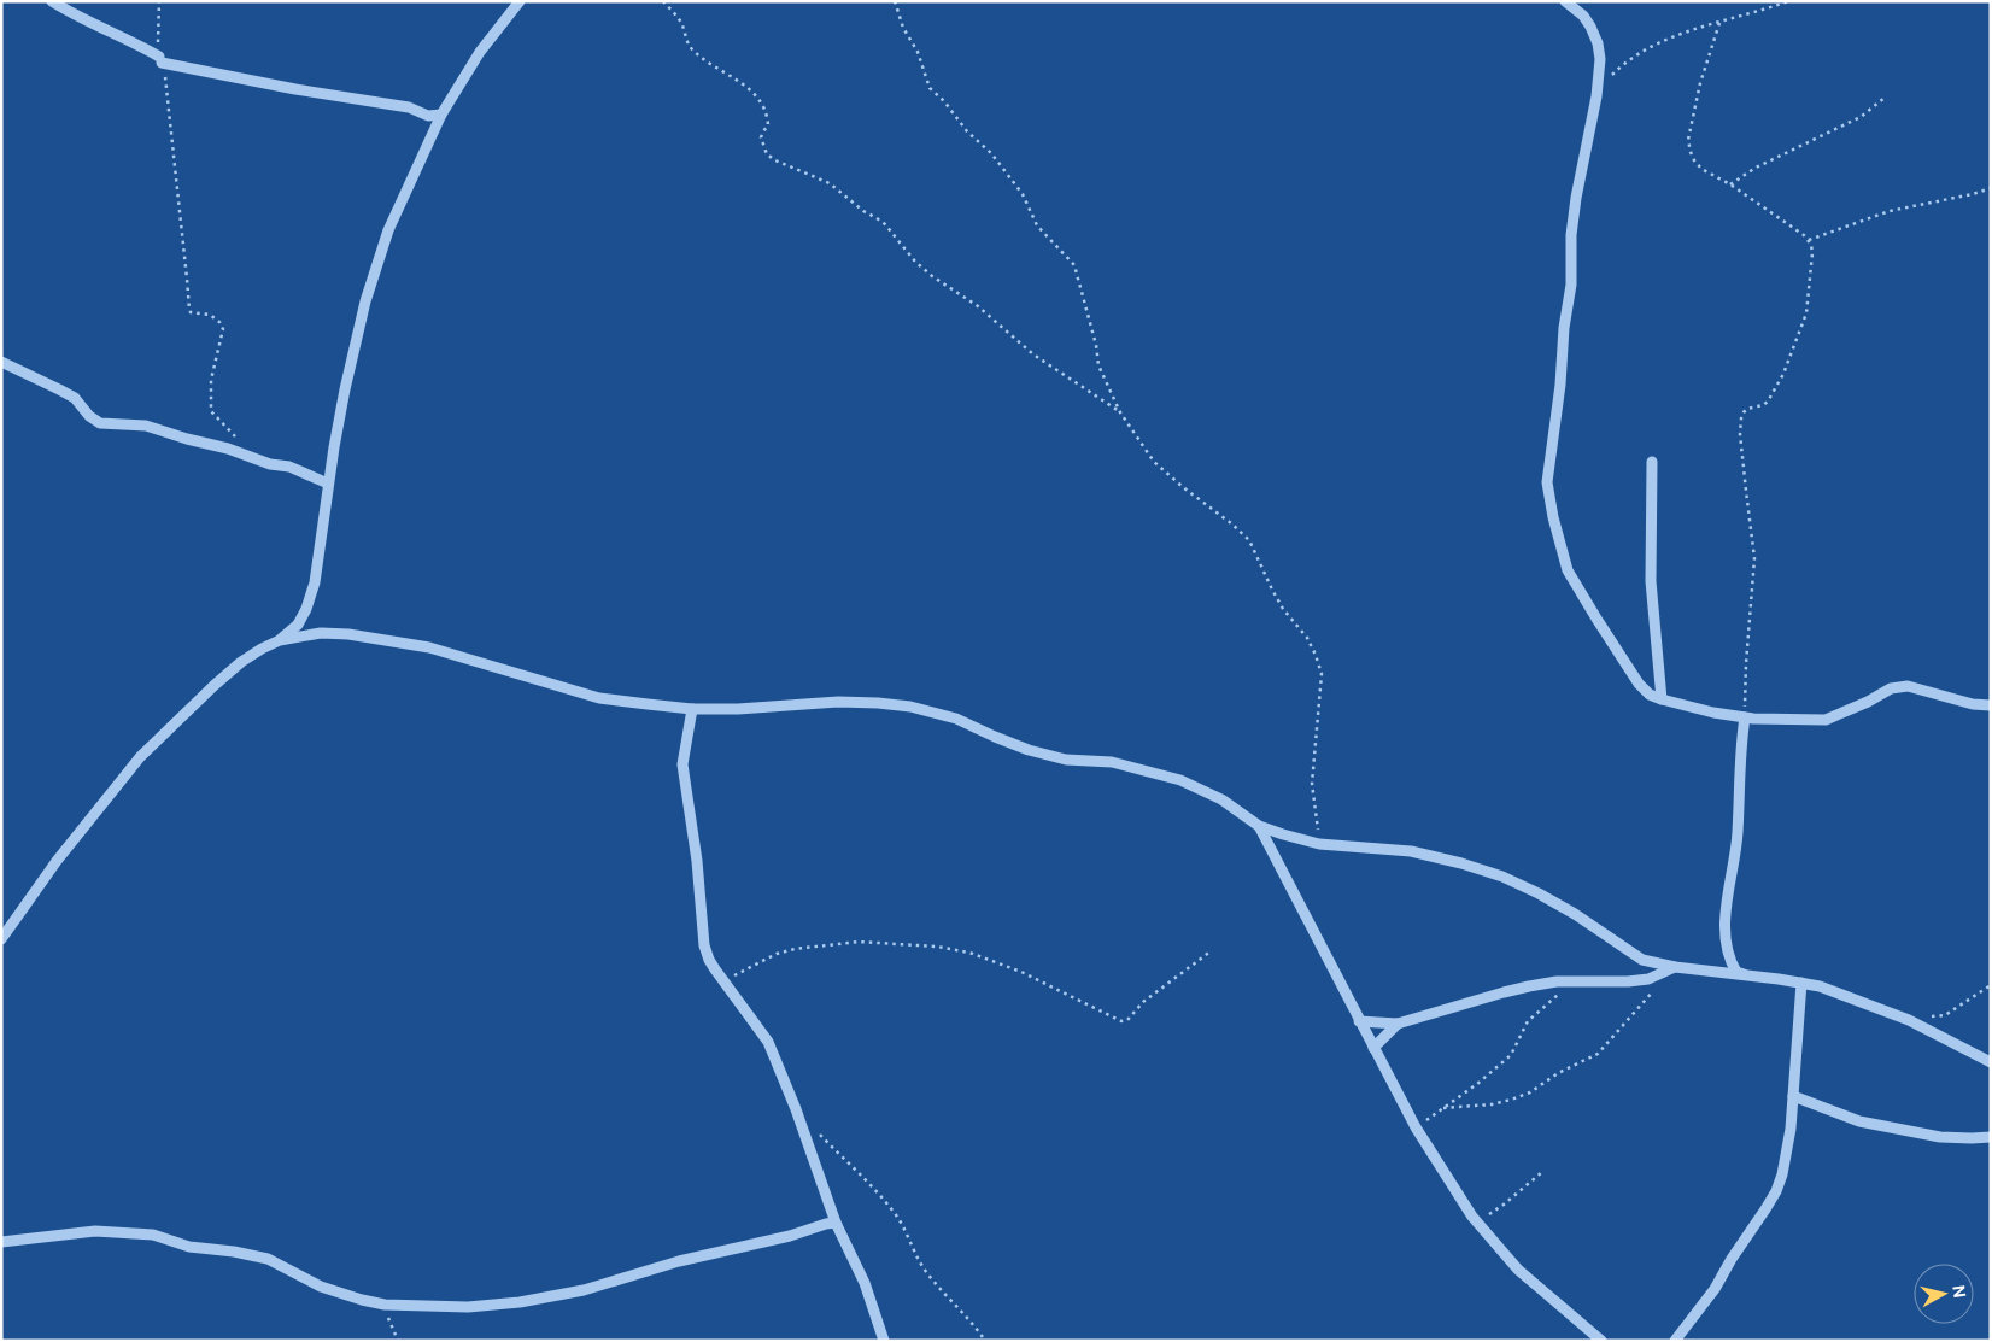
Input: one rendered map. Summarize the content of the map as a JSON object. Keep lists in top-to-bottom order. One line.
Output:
{"north":"right"}
